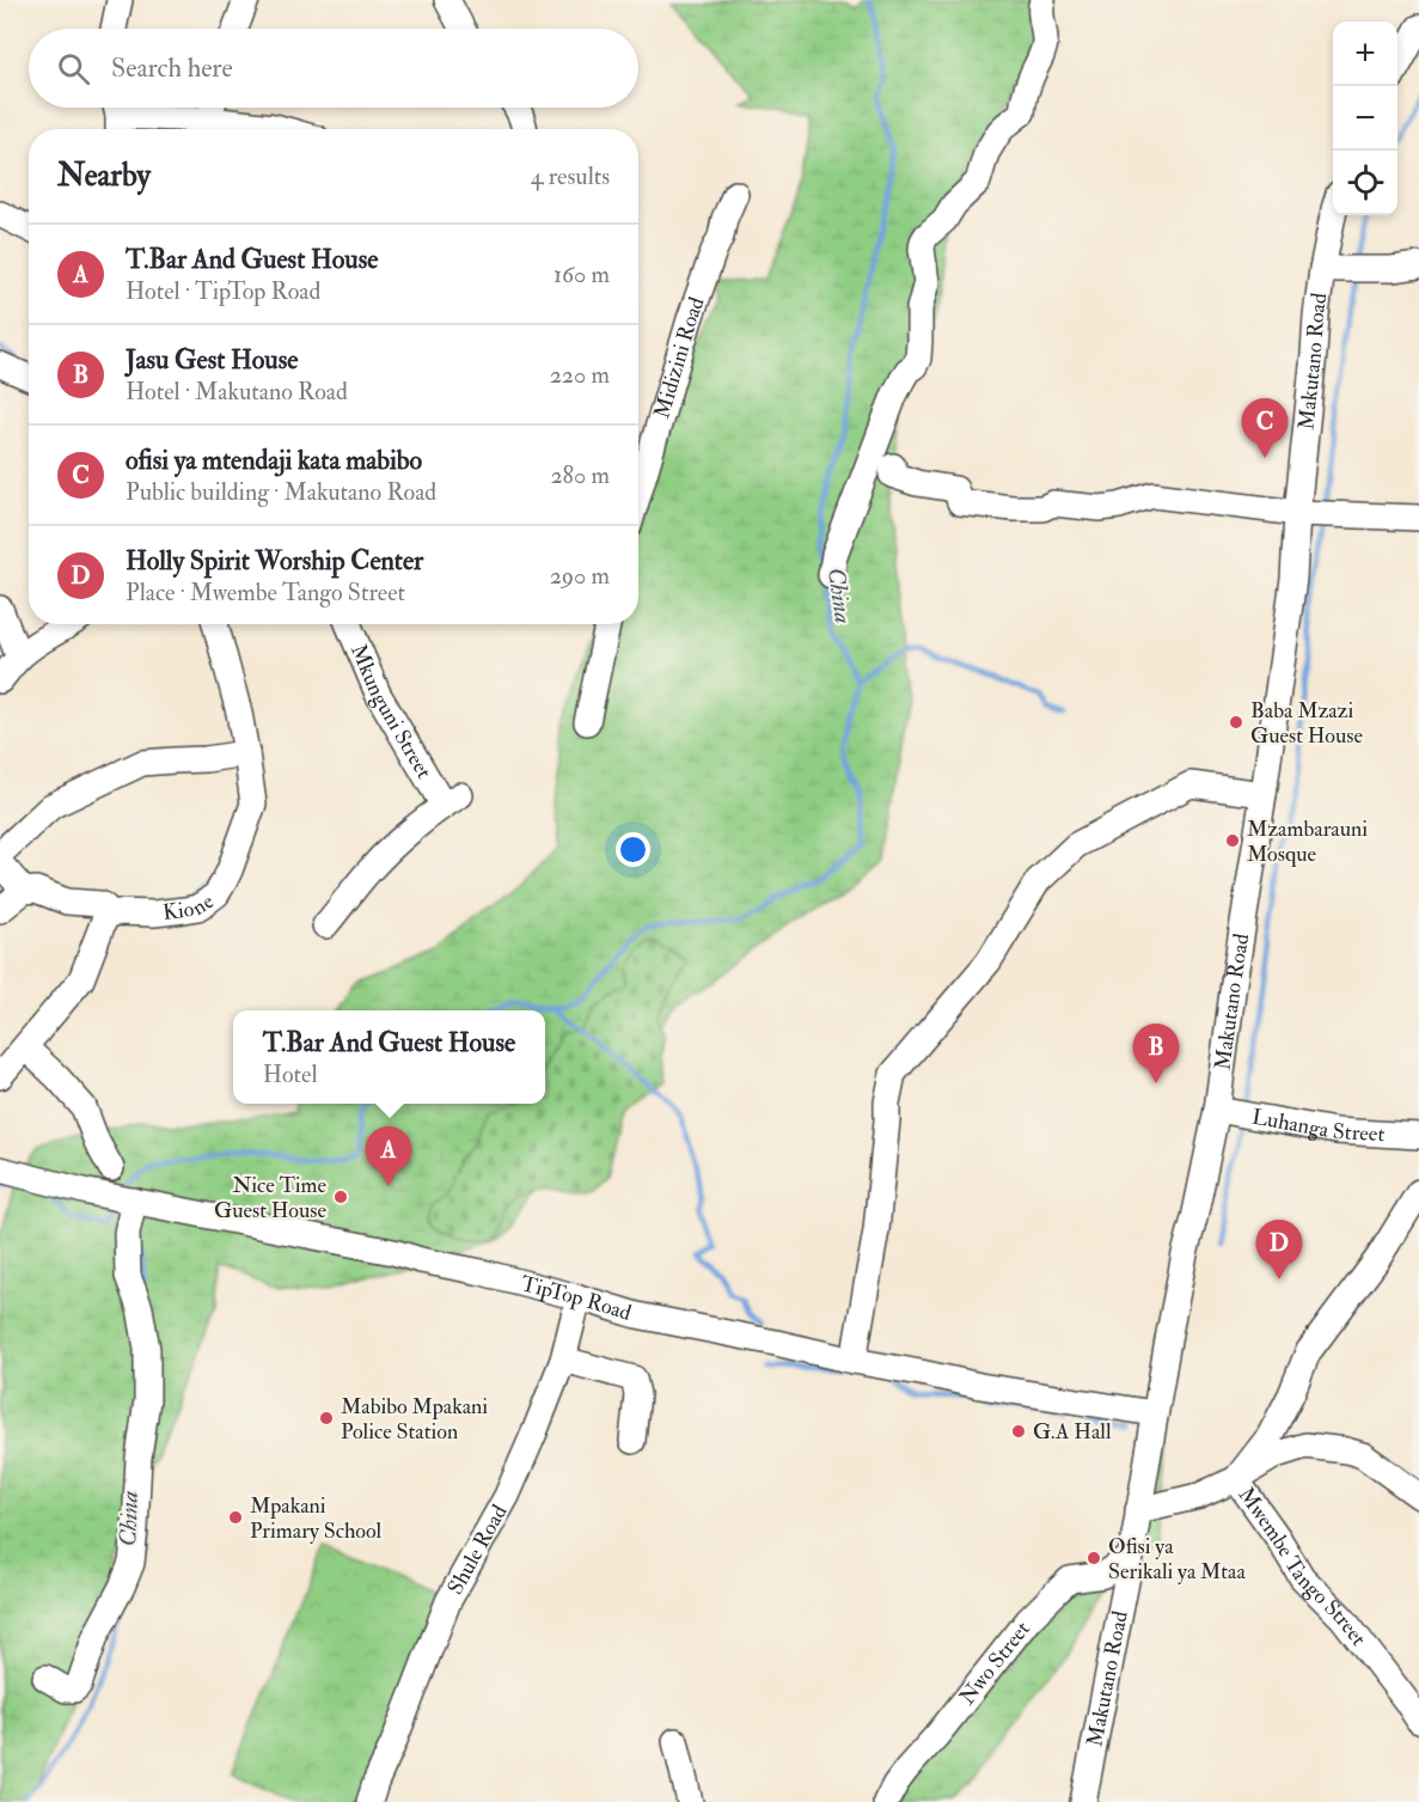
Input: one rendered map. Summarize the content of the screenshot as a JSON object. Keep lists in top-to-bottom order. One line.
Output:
{"streets":{"street":["Midizini Road","Makutano Road","Mkunguni Street","Kione","Luhanga Street","TipTop Road","Shule Road","Mwembe Tango Street","Nwo Street"]},"crossings":[["Makutano Road","Luhanga Street"],["Makutano Road","TipTop Road"],["Makutano Road","Nwo Street"],["TipTop Road","Shule Road"]],"water":["China"],"places":["Baba Mzazi Guest House","Mzambarauni Mosque","Nice Time Guest House","Mabibo Mpakani Police Station","G.A Hall","Mpakani Primary School","Ofisi ya Serikali ya Mtaa"],"page":{"map_buttons":["+","−"],"search":"Search here","heading":["Nearby","4 results"],"list":[{"mark":"A","name":"T.Bar And Guest House","note":"Hotel · TipTop Road","value":"160 m"},{"mark":"B","name":"Jasu Gest House","note":"Hotel · Makutano Road","value":"220 m"},{"mark":"C","name":"ofisi ya mtendaji kata mabibo","note":"Public building · Makutano Road","value":"280 m"},{"mark":"D","name":"Holly Spirit Worship Center","note":"Place · Mwembe Tango Street","value":"290 m"}],"pins":["C","B","A","D"],"popup":["T.Bar And Guest House","Hotel"]}}
